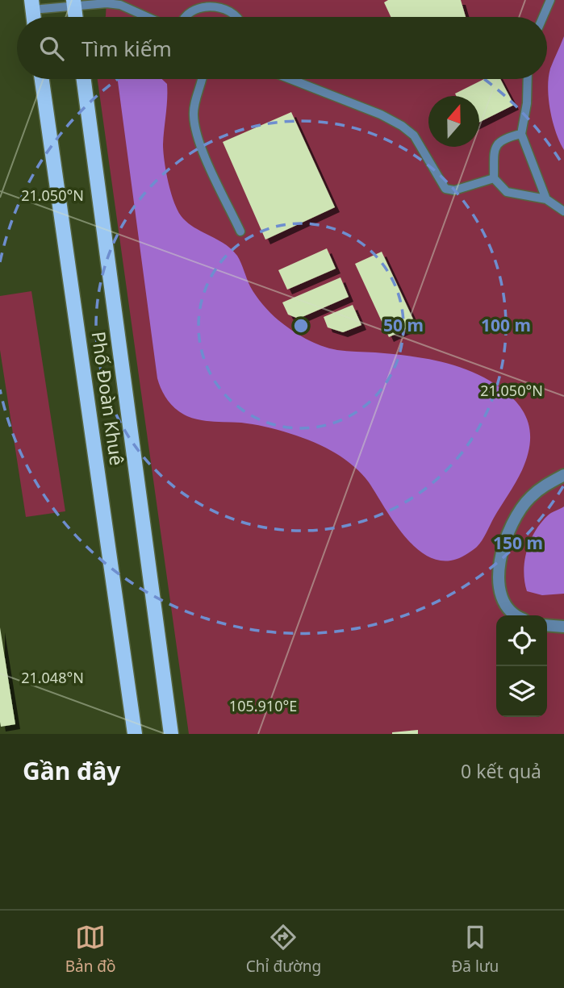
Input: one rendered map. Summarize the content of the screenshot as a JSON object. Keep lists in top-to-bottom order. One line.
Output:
{"streets":{"main road":["Phố Đoàn Khuê"]},"north":"top","page":{"search":"Tìm kiếm","heading":["Gần đây","0 kết quả"],"nav":["Bản đồ","Chỉ đường","Đã lưu"]},"coordinates":["21.050°N","21.048°N","105.910°E"],"rings":["50 m","100 m","150 m"]}
